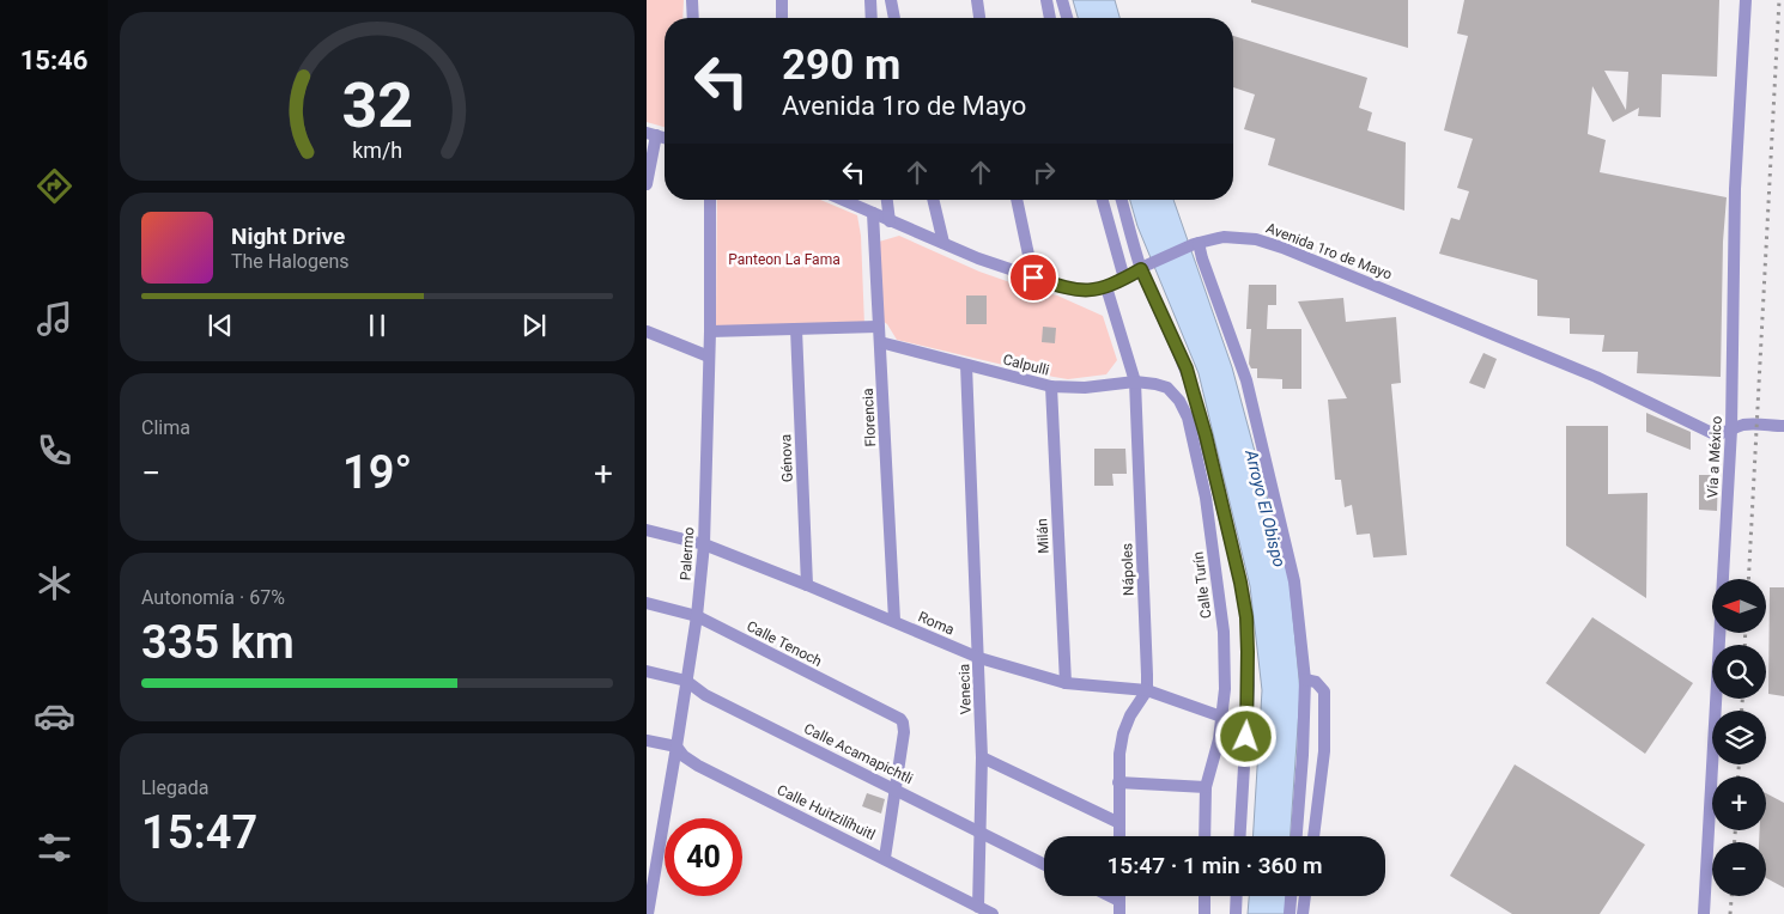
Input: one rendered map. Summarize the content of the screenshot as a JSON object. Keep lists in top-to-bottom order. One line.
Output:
{"streets":{"street":["Avenida 1ro de Mayo","Calpulli","Florencia","Vía a México","Génova","Milán","Palermo","Nápoles","Calle Turín","Roma","Calle Tenoch","Venecia","Calle Acamapichtli","Calle Huitzilíhuitl"]},"crossings":[["Avenida 1ro de Mayo","Florencia"],["Avenida 1ro de Mayo","Vía a México"],["Avenida 1ro de Mayo","Nápoles"],["Calpulli","Florencia"],["Calpulli","Milán"],["Calpulli","Nápoles"],["Calpulli","Calle Turín"],["Calpulli","Venecia"],["Florencia","Roma"],["Génova","Roma"],["Milán","Roma"],["Palermo","Roma"],["Palermo","Calle Tenoch"],["Palermo","Calle Acamapichtli"],["Palermo","Calle Huitzilíhuitl"],["Nápoles","Roma"],["Calle Turín","Roma"],["Roma","Venecia"],["Calle Tenoch","Calle Acamapichtli"],["Venecia","Calle Acamapichtli"],["Venecia","Calle Huitzilíhuitl"]],"water":["Arroyo El Obispo"],"parks":["Panteon La Fama"],"north":"left","page":{"tabs":"15:46","turn":["290 m","Avenida 1ro de Mayo"],"song":["Night Drive","The Halogens"],"tile":["Clima",["Autonomía · 67%","335 km"],["Llegada","15:47"]],"heat":["−","19°","+"],"map_buttons":["+","−"],"limit":"40","trip":"15:47 · 1 min · 360 m","gauge":["32","km/h"]}}
